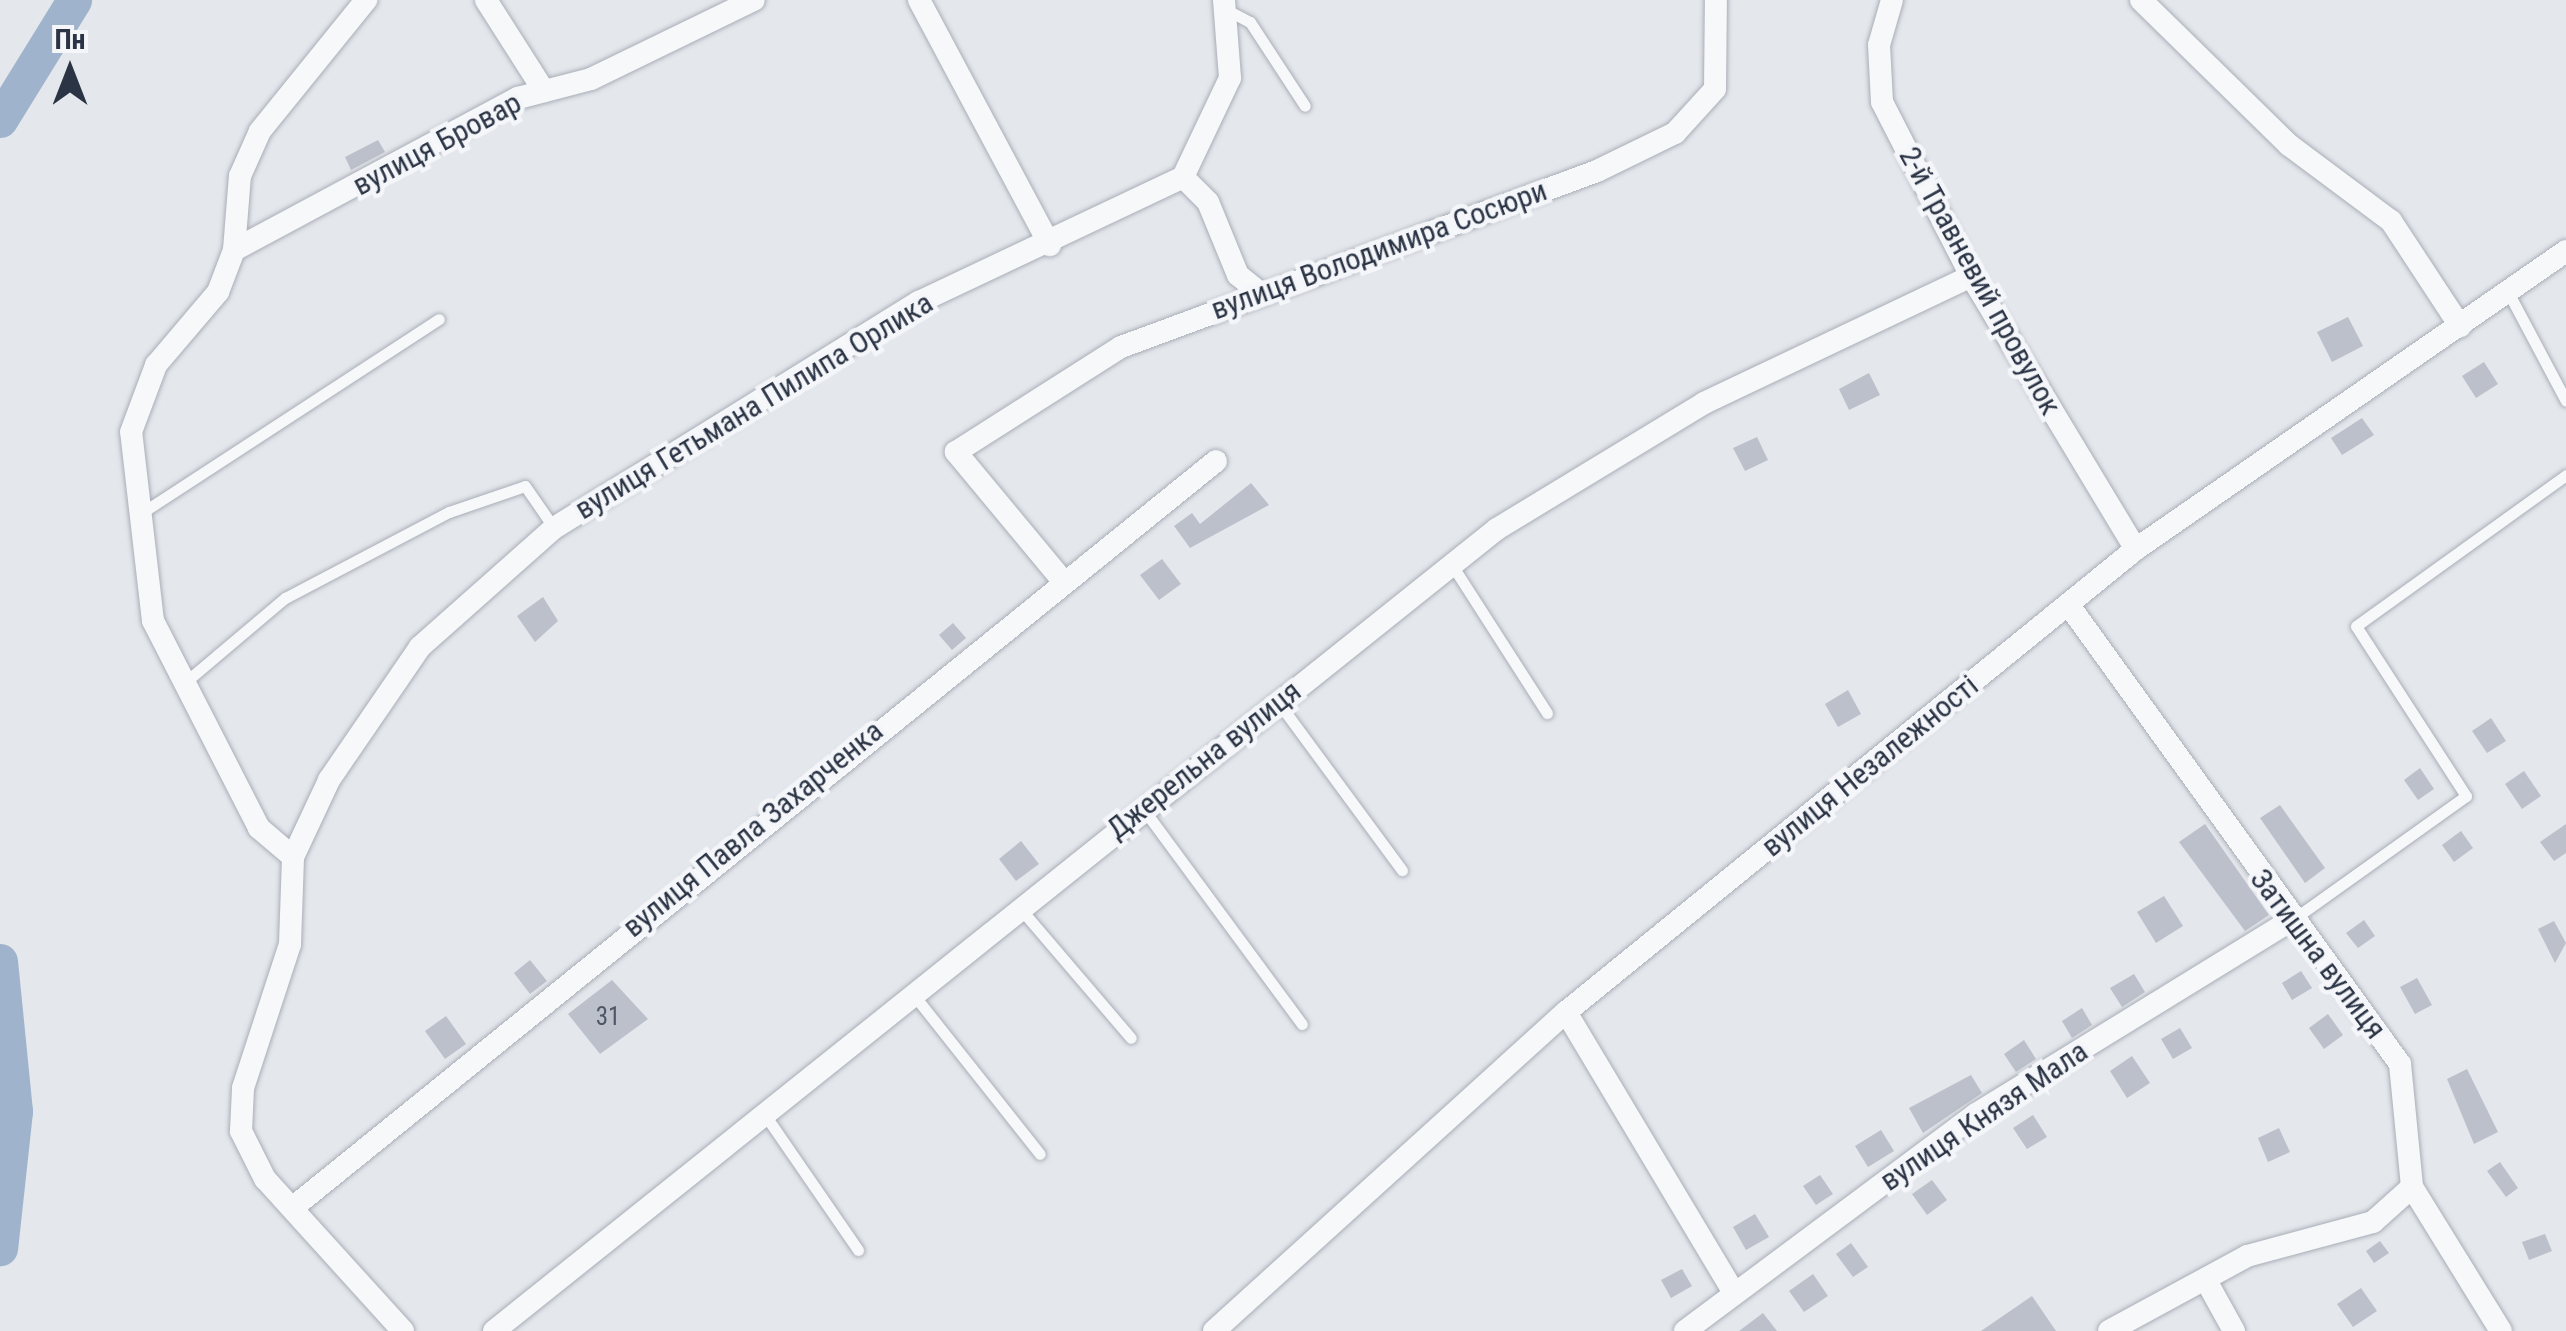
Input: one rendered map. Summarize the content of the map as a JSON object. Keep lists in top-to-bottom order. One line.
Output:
{"streets":{"street":["вулиця Бровар","вулиця Володимира Сосюри","2-й Травневий провулок","вулиця Гетьмана Пилипа Орлика","Джерельна вулиця","вулиця Незалежності","вулиця Павла Захарченка","Затишна вулиця","вулиця Князя Мала"]},"crossings":[["вулиця Володимира Сосюри","вулиця Павла Захарченка"],["2-й Травневий провулок","Джерельна вулиця"],["2-й Травневий провулок","вулиця Незалежності"],["вулиця Гетьмана Пилипа Орлика","вулиця Павла Захарченка"],["вулиця Незалежності","Затишна вулиця"],["Затишна вулиця","вулиця Князя Мала"]],"house_numbers":["31"],"north":"top"}
